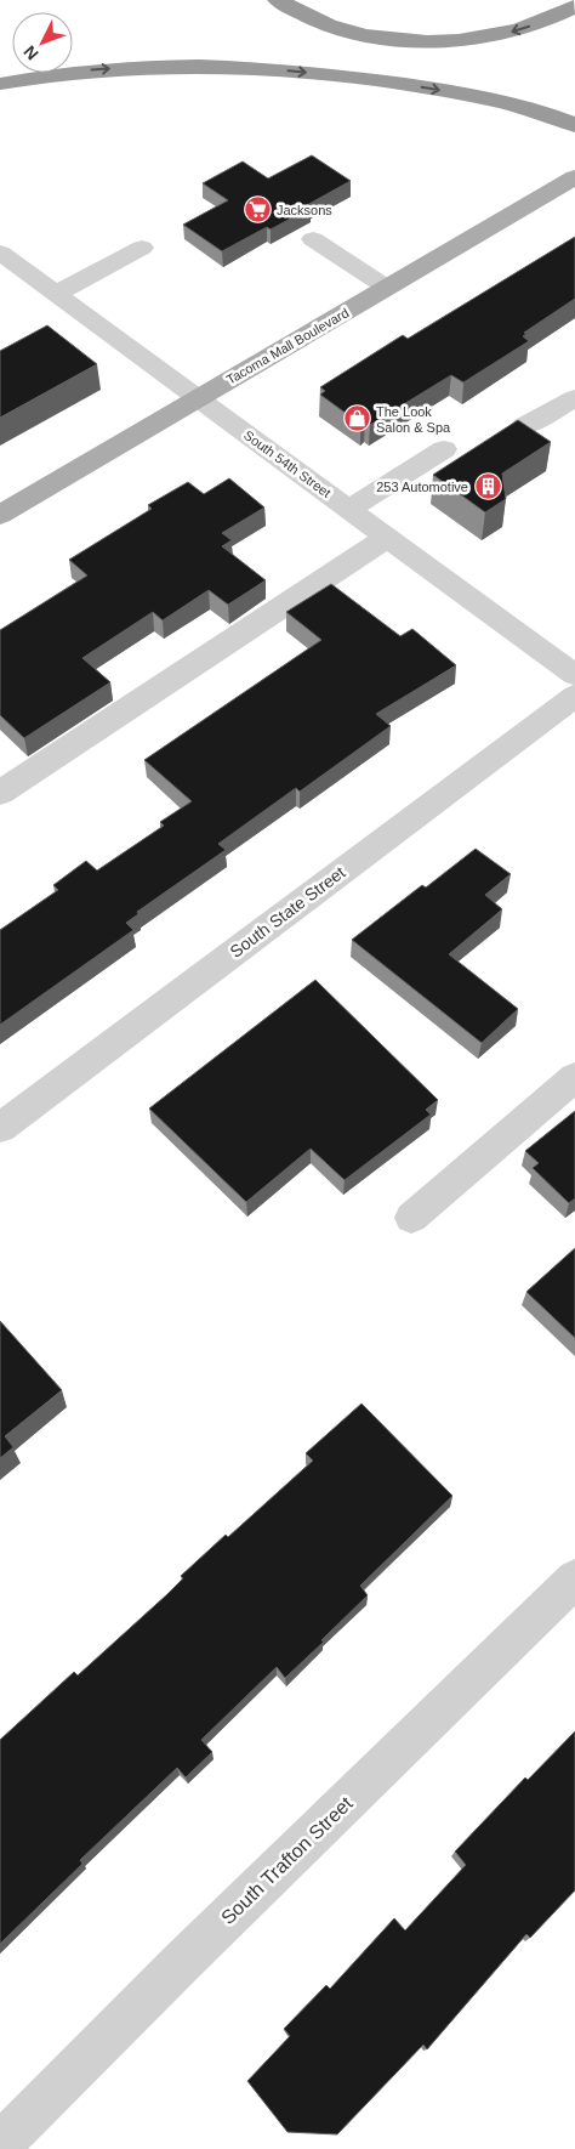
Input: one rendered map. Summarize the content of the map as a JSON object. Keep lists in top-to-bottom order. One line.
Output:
{"streets":{"main road":["Tacoma Mall Boulevard"],"street":["South 54th Street","South State Street","South Trafton Street"]},"crossings":[["Tacoma Mall Boulevard","South 54th Street"]],"places":{"supermarket":["Jacksons"],"shop":["The Look Salon & Spa"],"building":["253 Automotive"]},"north":"bottom left"}
